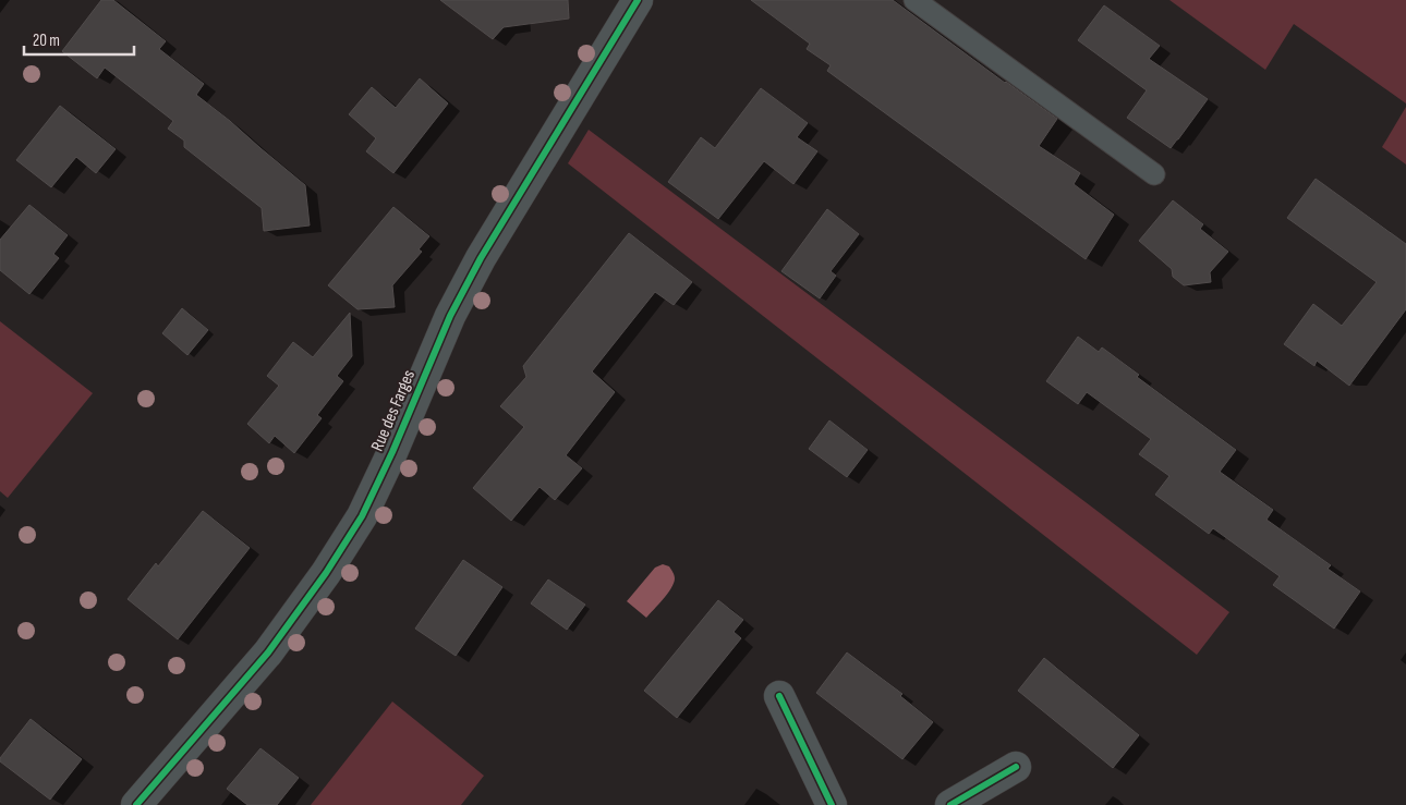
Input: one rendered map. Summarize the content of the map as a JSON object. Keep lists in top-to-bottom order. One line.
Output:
{"streets":{"street":["Rue des Farges"]},"scale_bar":"20 m"}
